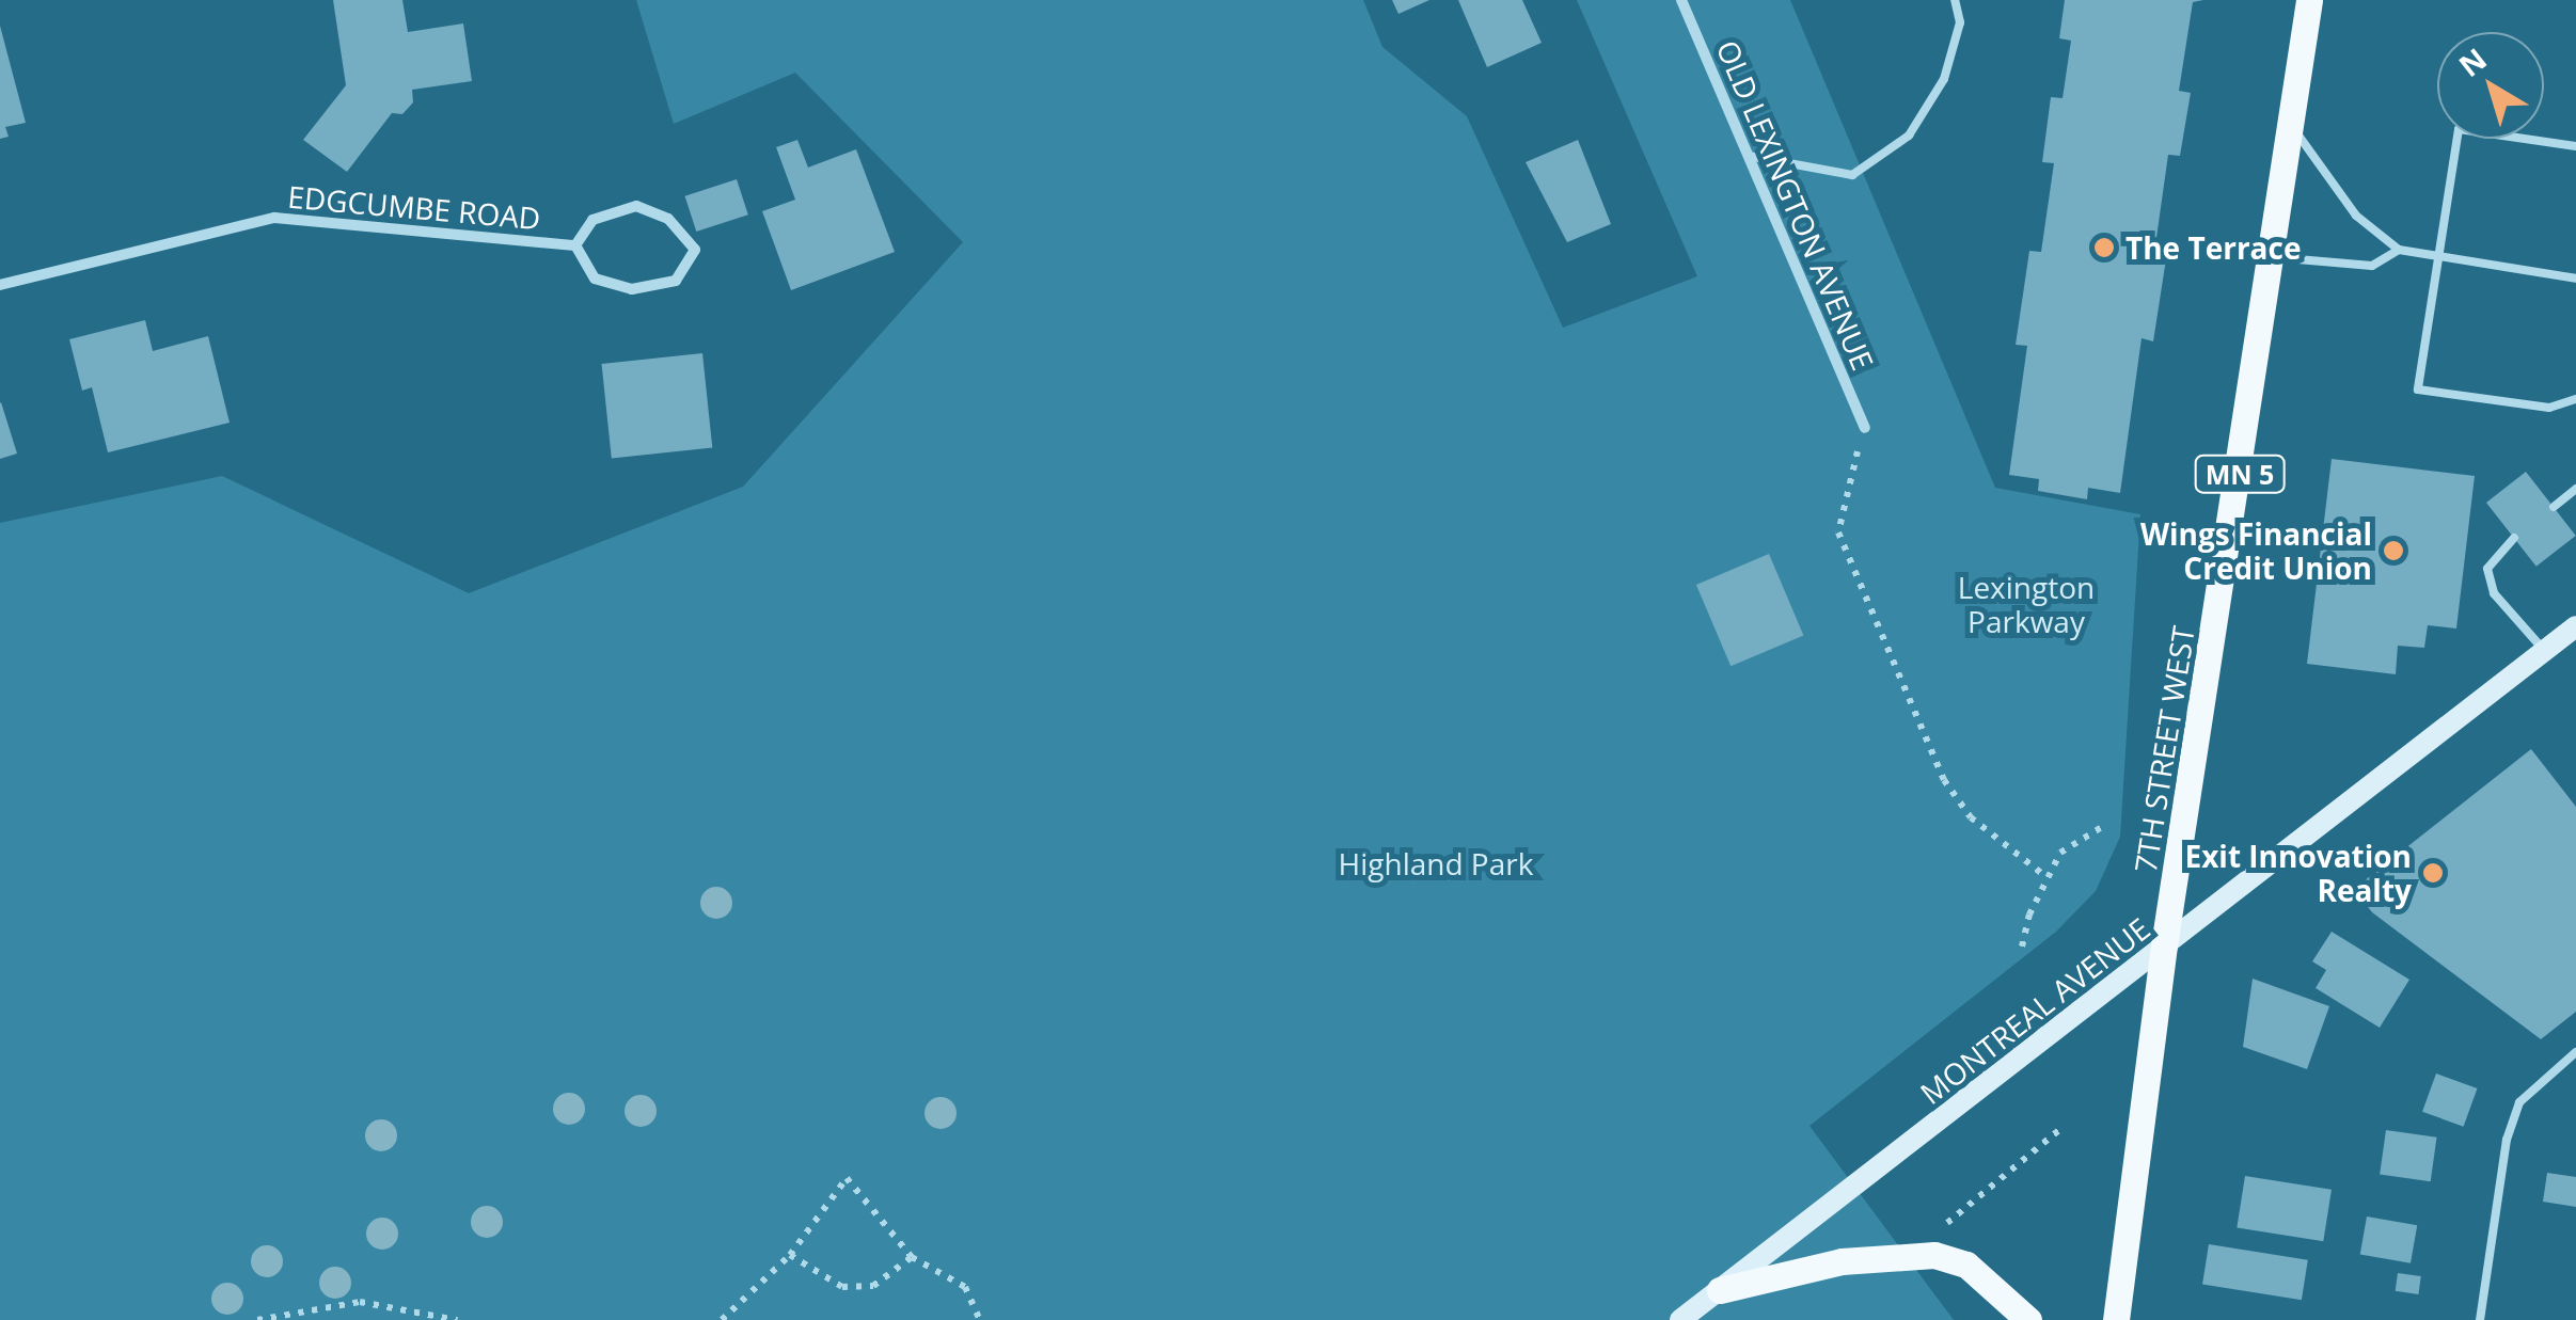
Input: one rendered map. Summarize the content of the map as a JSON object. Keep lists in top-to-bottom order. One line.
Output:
{"streets":{"main road":["MN 5","7TH STREET WEST","MONTREAL AVENUE"],"street":["OLD LEXINGTON AVENUE","EDGCUMBE ROAD"]},"crossings":[["7TH STREET WEST","MONTREAL AVENUE"]],"parks":["Lexington Parkway","Highland Park"],"places":["The Terrace","Wings Financial Credit Union","Exit Innovation Realty"],"north":"top left"}
